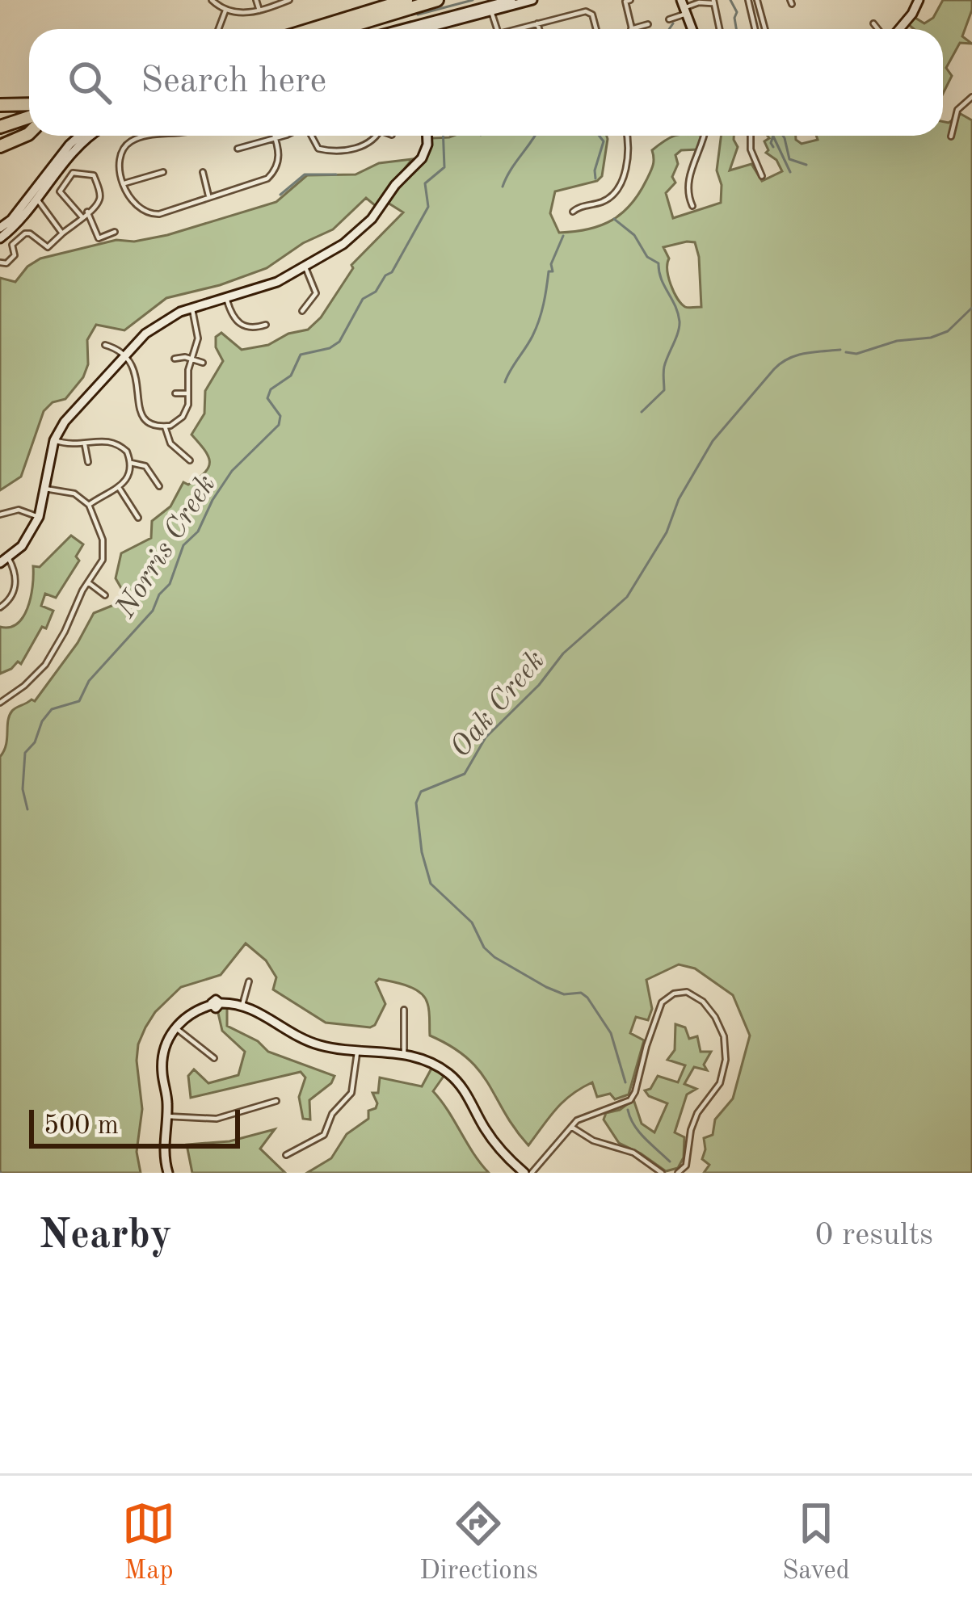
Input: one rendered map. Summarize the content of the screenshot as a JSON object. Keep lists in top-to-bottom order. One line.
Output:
{"water":["Norris Creek","Oak Creek"],"scale_bar":"500 m","page":{"search":"Search here","scale":"500 m","heading":["Nearby","0 results"],"nav":["Map","Directions","Saved"]}}
